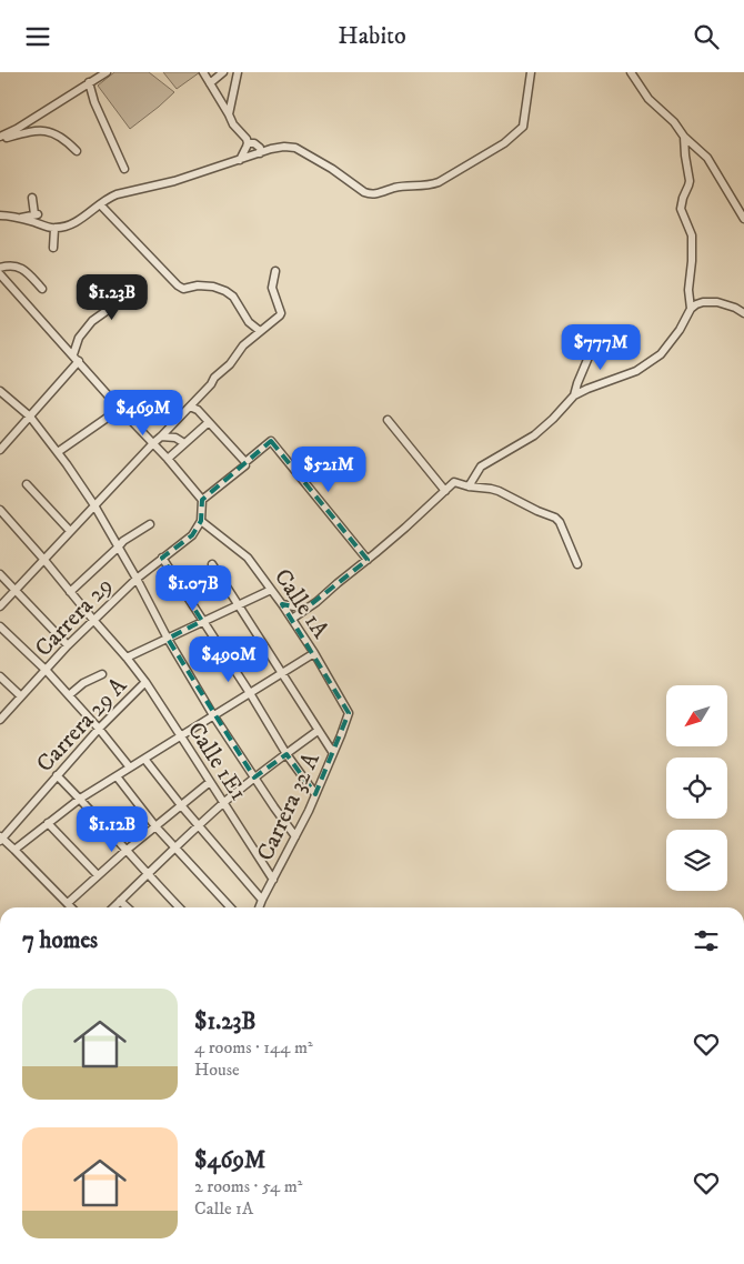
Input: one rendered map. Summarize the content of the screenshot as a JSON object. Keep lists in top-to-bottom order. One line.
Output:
{"streets":{"street":["Calle 1A","Carrera 29","Carrera 29 A","Calle 1E1","Carrera 32 A"]},"crossings":[["Calle 1A","Carrera 29"],["Calle 1A","Carrera 29 A"],["Calle 1A","Carrera 32 A"],["Carrera 29","Calle 1E1"],["Carrera 29 A","Calle 1E1"],["Calle 1E1","Carrera 32 A"]],"north":"bottom left","page":{"header":"Habito","price":["$1.23B","$777M","$469M","$521M","$1.07B","$490M","$1.12B"],"heading":"7 homes","list":[{"name":"$1.23B","note":"4 rooms · 144 m² · House"},{"name":"$469M","note":"2 rooms · 54 m² · Calle 1A"}]}}
